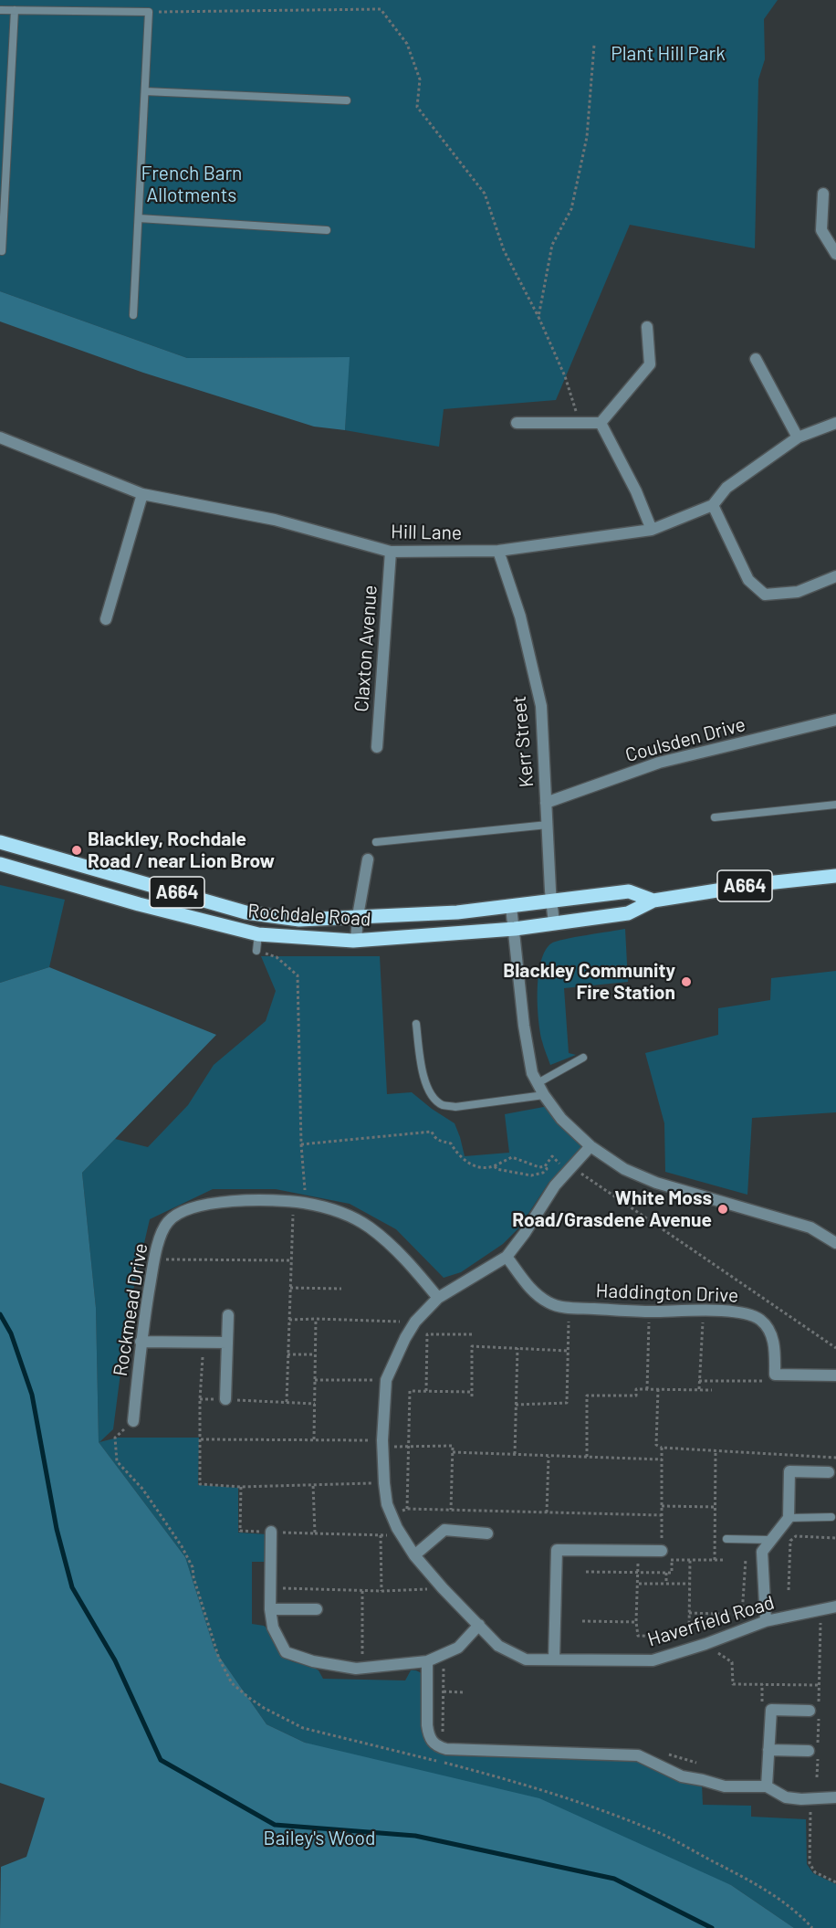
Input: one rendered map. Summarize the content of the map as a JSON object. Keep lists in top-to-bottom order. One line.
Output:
{"streets":{"main road":["A664","Rochdale Road"],"street":["Hill Lane","Claxton Avenue","Coulsden Drive","Kerr Street","Haddington Drive","Rockmead Drive","Haverfield Road"]},"crossings":[["Hill Lane","Claxton Avenue"],["Hill Lane","Kerr Street"],["Coulsden Drive","Kerr Street"],["Kerr Street","Rochdale Road"],["Haddington Drive","Haverfield Road"],["Rockmead Drive","Haverfield Road"]],"parks":["Plant Hill Park","French Barn Allotments","Bailey's Wood"],"places":["Blackley, Rochdale Road / near Lion Brow","Blackley Community Fire Station","White Moss Road/Grasdene Avenue"]}
